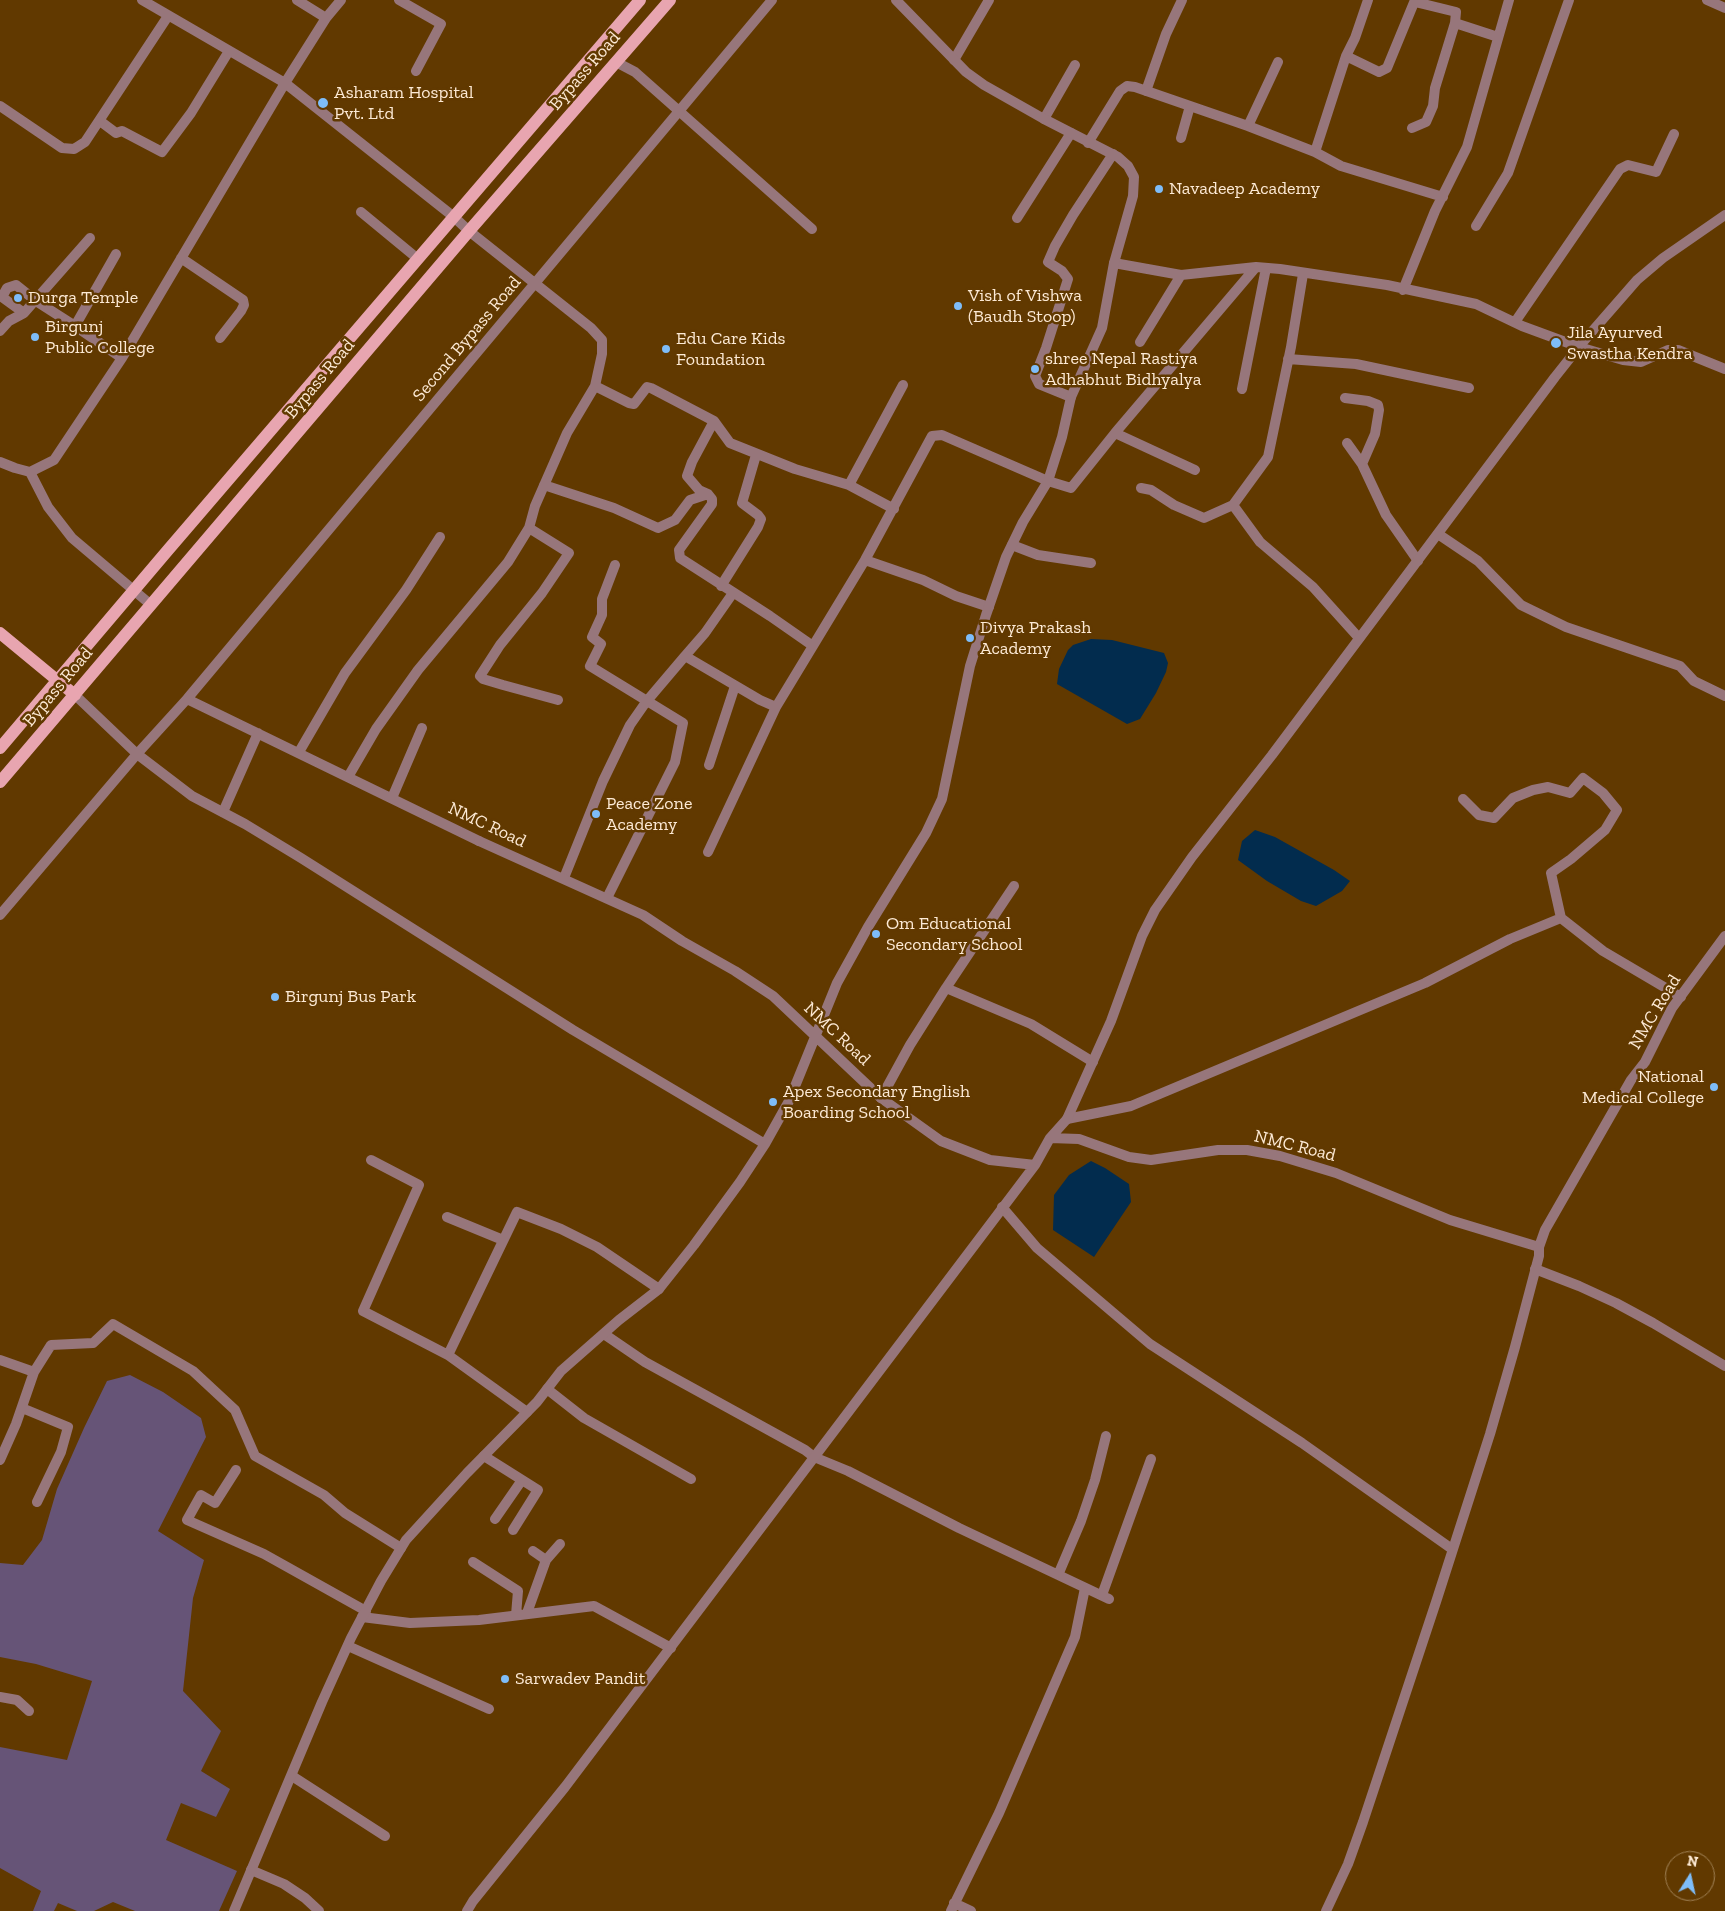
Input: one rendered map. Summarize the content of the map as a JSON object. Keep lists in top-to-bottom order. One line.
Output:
{"streets":{"main road":["Bypass Road"],"street":["Second Bypass Road","NMC Road"]},"crossings":[["Second Bypass Road","NMC Road"]],"places":["Asharam Hospital Pvt. Ltd","Navadeep Academy","Durga Temple","Vish of Vishwa (Baudh Stoop)","Birgunj Public College","Jila Ayurved Swastha Kendra","Edu Care Kids Foundation","shree Nepal Rastiya Adhabhut Bidhyalya","Divya Prakash Academy","Peace Zone Academy","Om Educational Secondary School","Birgunj Bus Park","National Medical College","Apex Secondary English Boarding School","Sarwadev Pandit"],"north":"top"}
